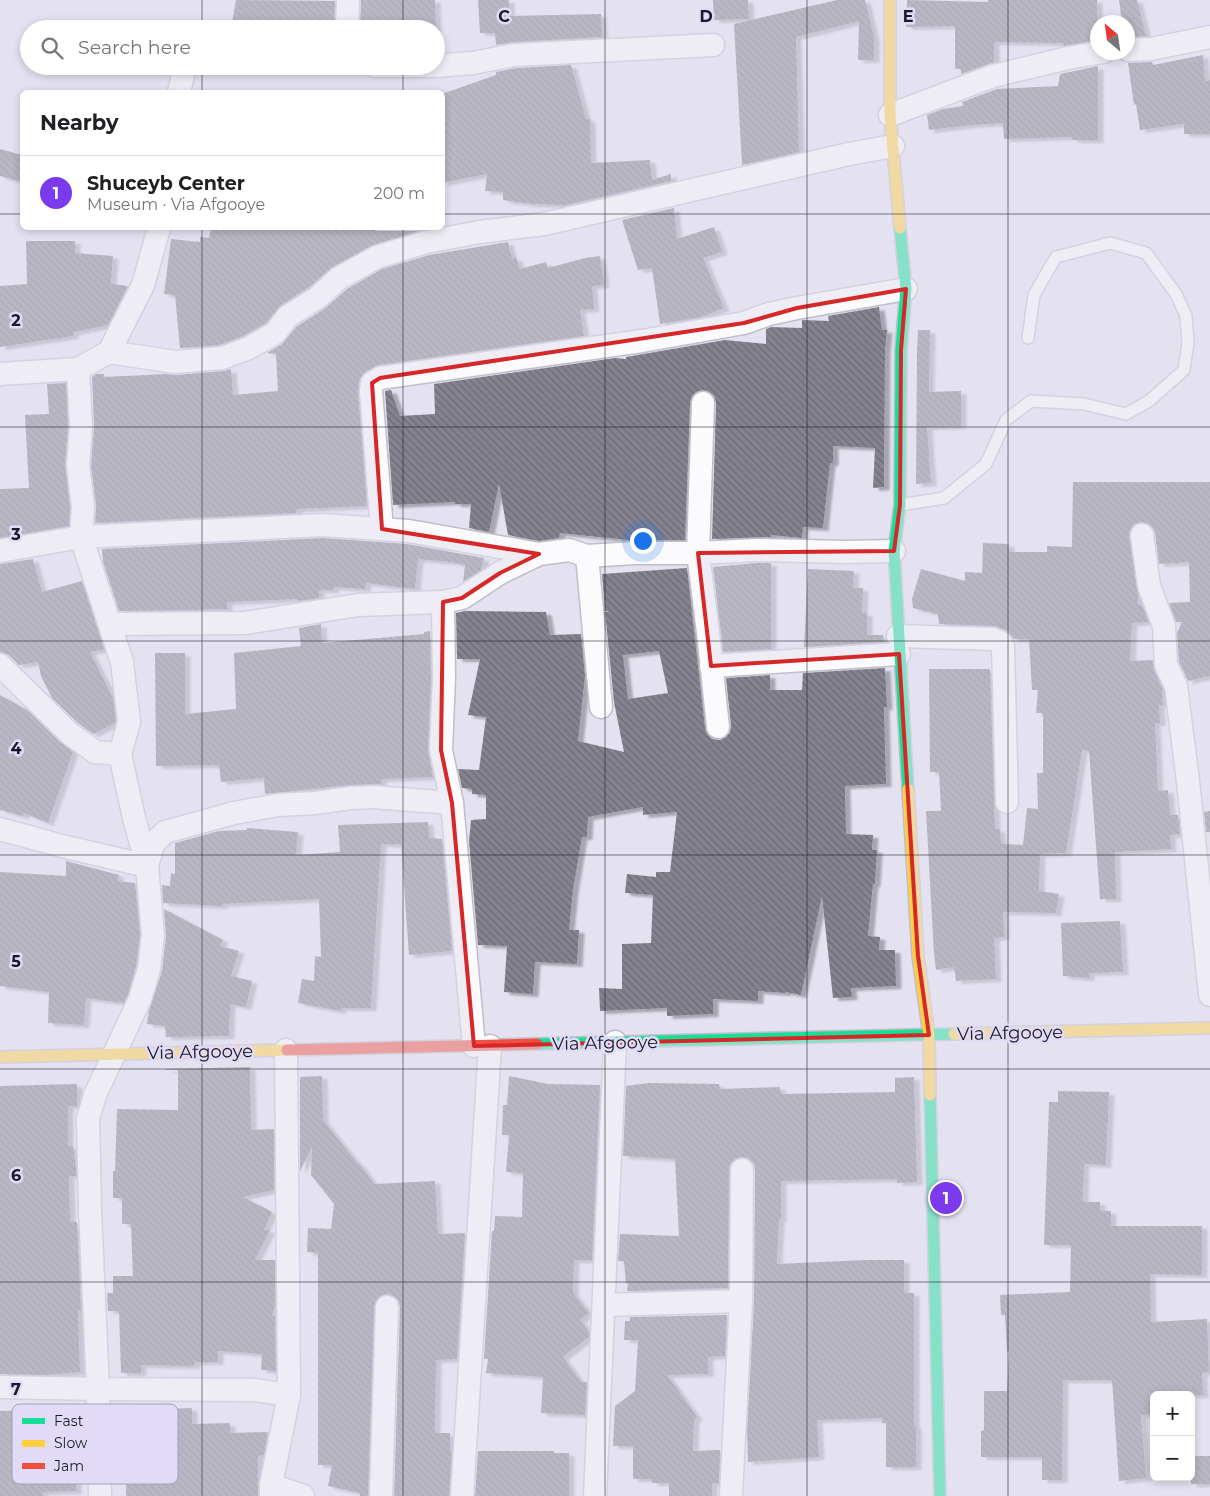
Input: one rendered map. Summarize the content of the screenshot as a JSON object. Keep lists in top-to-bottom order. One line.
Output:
{"streets":{"street":["Via Afgooye"]},"legend":["Fast","Slow","Jam"],"north":"top left","page":{"search":"Search here","heading":"Nearby","list":[{"mark":"1","name":"Shuceyb Center","note":"Museum · Via Afgooye","value":"200 m"}],"pins":"1","map_buttons":["+","−"]},"grid":{"columns":["C","D","E"],"rows":["2","3","4","5","6","7"]}}
